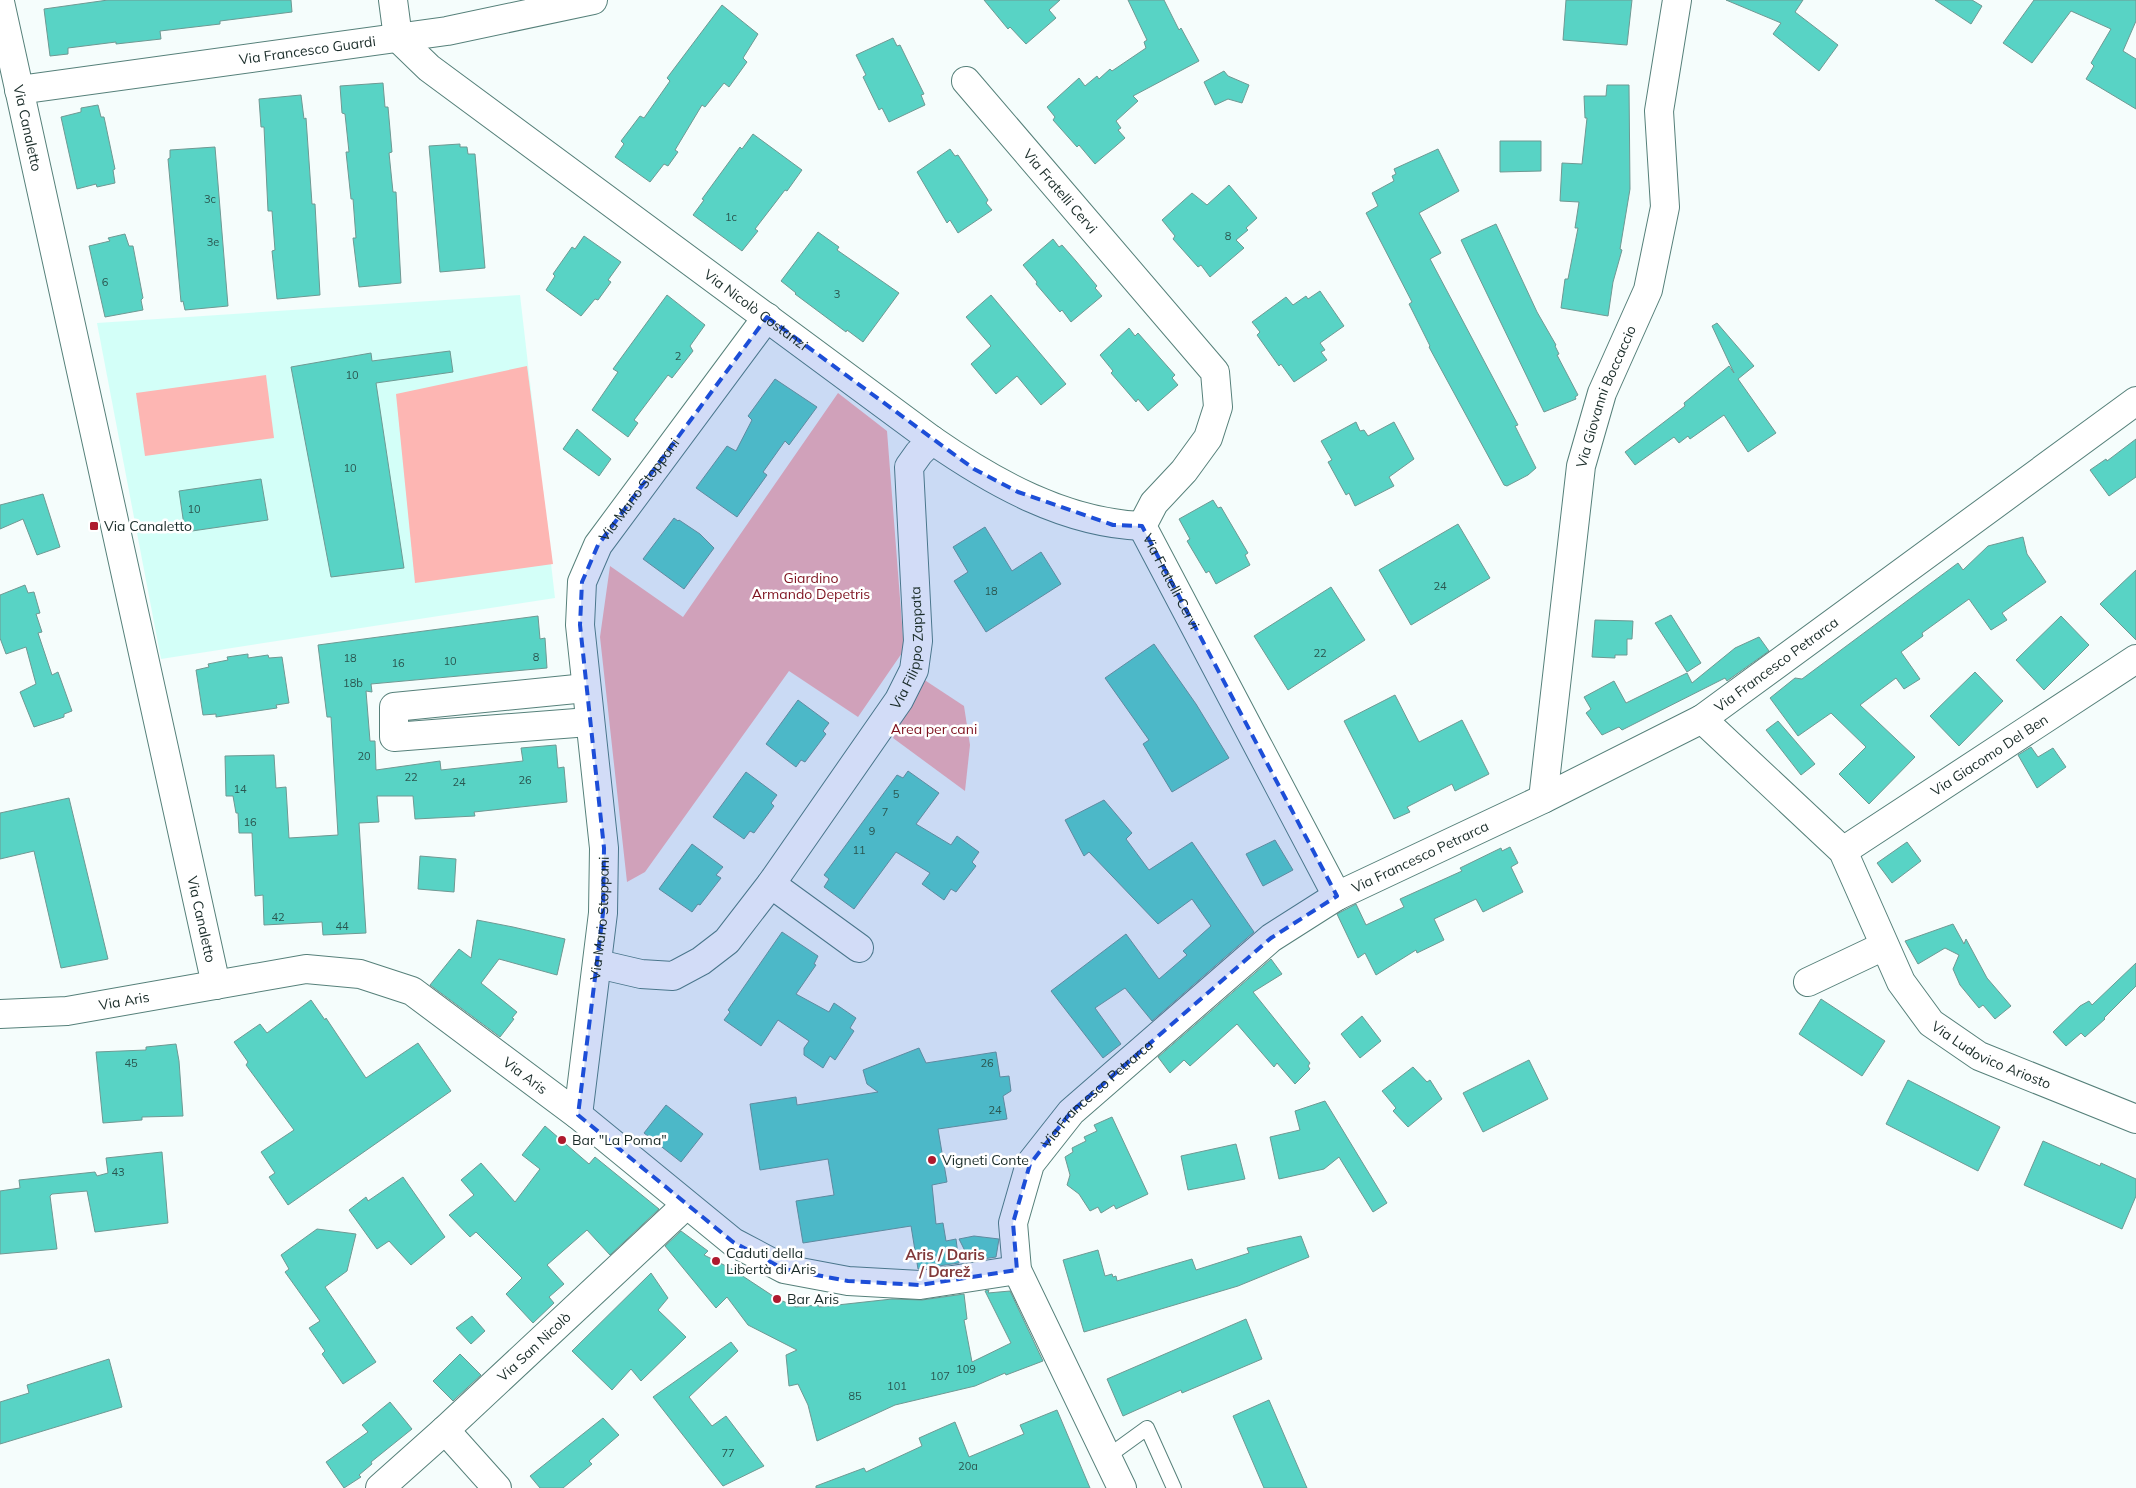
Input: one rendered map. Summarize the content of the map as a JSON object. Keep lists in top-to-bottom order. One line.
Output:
{"streets":{"street":["Via Francesco Guardi","Via Canaletto","Via Fratelli Cervi","Via Nicolò Costanzi","Via Giovanni Boccaccio","Via Mario Stoppani","Via Filippo Zappata","Via Francesco Petrarca","Via Giacomo Del Ben","Via Aris","Via Ludovico Ariosto","Via San Nicolò"]},"crossings":[["Via Francesco Guardi","Via Canaletto"],["Via Francesco Guardi","Via Nicolò Costanzi"],["Via Canaletto","Via Aris"],["Via Fratelli Cervi","Via Nicolò Costanzi"],["Via Fratelli Cervi","Via Francesco Petrarca"],["Via Nicolò Costanzi","Via Mario Stoppani"],["Via Nicolò Costanzi","Via Filippo Zappata"],["Via Giovanni Boccaccio","Via Francesco Petrarca"],["Via Mario Stoppani","Via Filippo Zappata"],["Via Mario Stoppani","Via Aris"],["Via Francesco Petrarca","Via Aris"],["Via Francesco Petrarca","Via Ludovico Ariosto"],["Via Giacomo Del Ben","Via Ludovico Ariosto"],["Via Aris","Via San Nicolò"]],"districts":["Aris / Daris / Darež"],"parks":["Giardino Armando Depetris","Area per cani"],"places":{"transit":["Via Canaletto"],"other":["Bar \"La Poma\"","Vigneti Conte","Caduti della Libertà di Aris","Bar Aris"]},"house_numbers":["3c","1c","8","3e","6","3","2","10","10","10","24","18","22","8","18","10","16","18b","20","22","26","24","14","5","7","16","9","11","42","44","45","26","24","43","109","107","101","85","77","20a"]}
